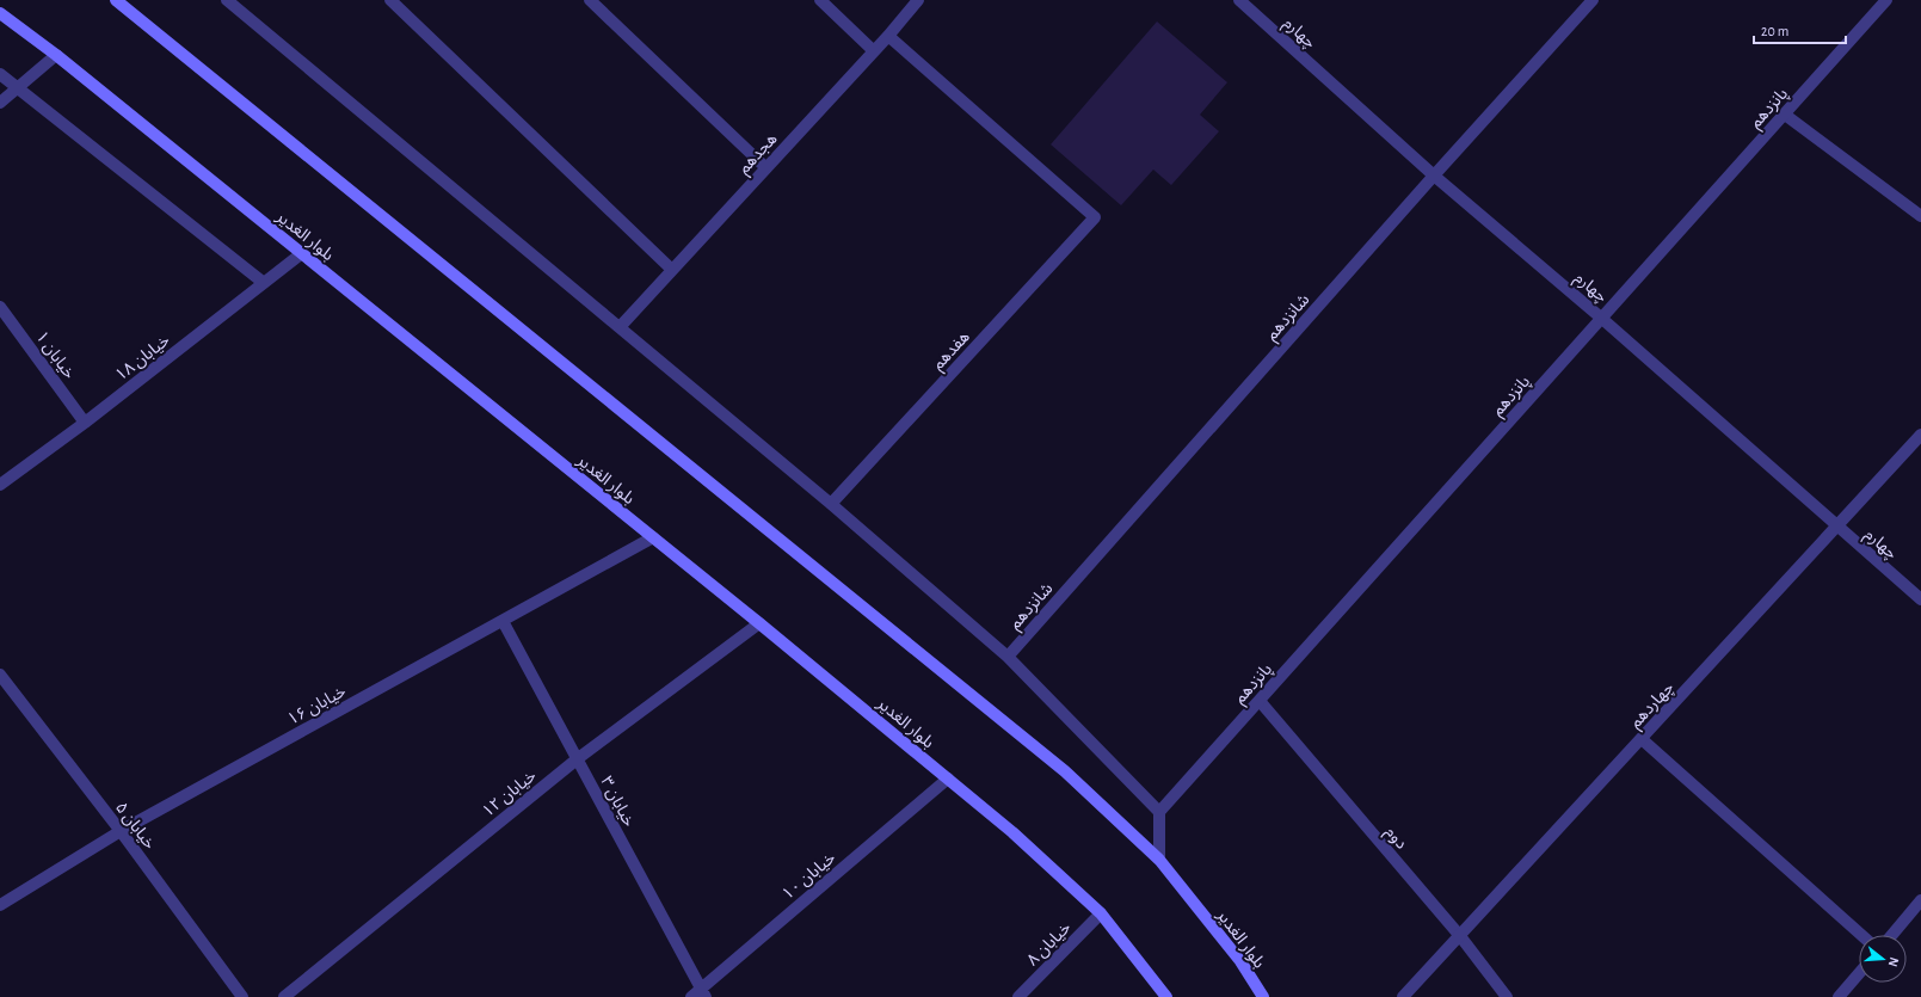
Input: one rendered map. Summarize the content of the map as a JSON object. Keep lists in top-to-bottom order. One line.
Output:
{"streets":{"main road":["بلوار الغدیر"],"street":["چهارم","پانزدهم","هجدهم","شانزدهم","هفدهم","خیابان ۱","خیابان ۱۸","خیابان ۱۶","چهاردهم","خیابان ۱۲","خیابان ۳","خیابان ۵","دوم","خیابان ۱۰","خیابان ۸"]},"crossings":[["چهارم","پانزدهم"],["چهارم","شانزدهم"],["چهارم","چهاردهم"],["پانزدهم","دوم"],["هجدهم","هفدهم"],["بلوار الغدیر","خیابان ۱۸"],["بلوار الغدیر","خیابان ۱۶"],["بلوار الغدیر","خیابان ۱۲"],["بلوار الغدیر","خیابان ۱۰"],["بلوار الغدیر","خیابان ۸"],["خیابان ۱","خیابان ۱۸"],["خیابان ۱۶","خیابان ۳"],["خیابان ۱۶","خیابان ۵"],["چهاردهم","دوم"],["خیابان ۱۲","خیابان ۳"],["خیابان ۳","خیابان ۱۰"]],"scale_bar":"20 m","north":"right"}
